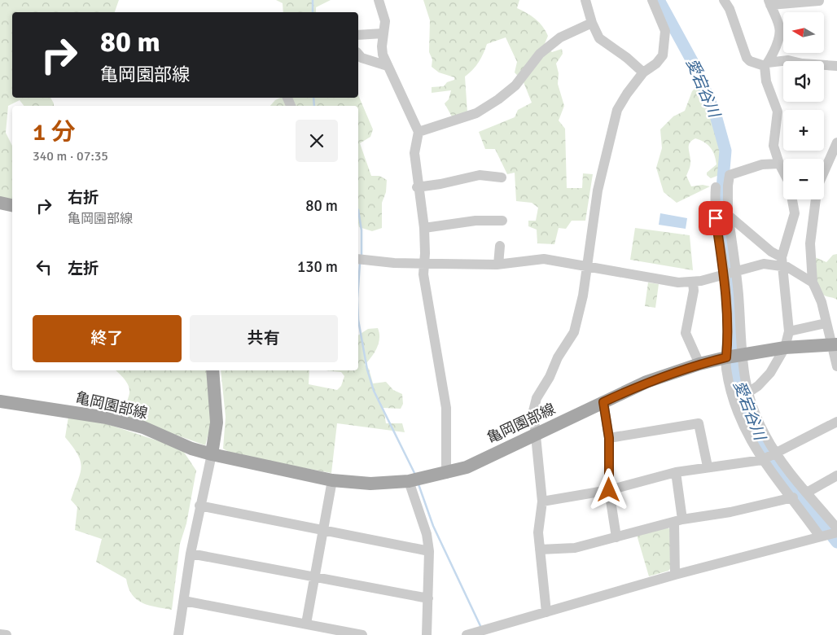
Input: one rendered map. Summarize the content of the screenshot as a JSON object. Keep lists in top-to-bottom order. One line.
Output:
{"streets":{"main road":["亀岡園部線"]},"water":["愛宕谷川"],"north":"left","page":{"map_buttons":["+","−"],"turn":["80 m","亀岡園部線"],"heading":["1 分","340 m · 07:35"],"list":[{"name":"右折","note":"亀岡園部線","value":"80 m"},{"name":"左折","value":"130 m"}],"buttons":["終了","共有"]}}
